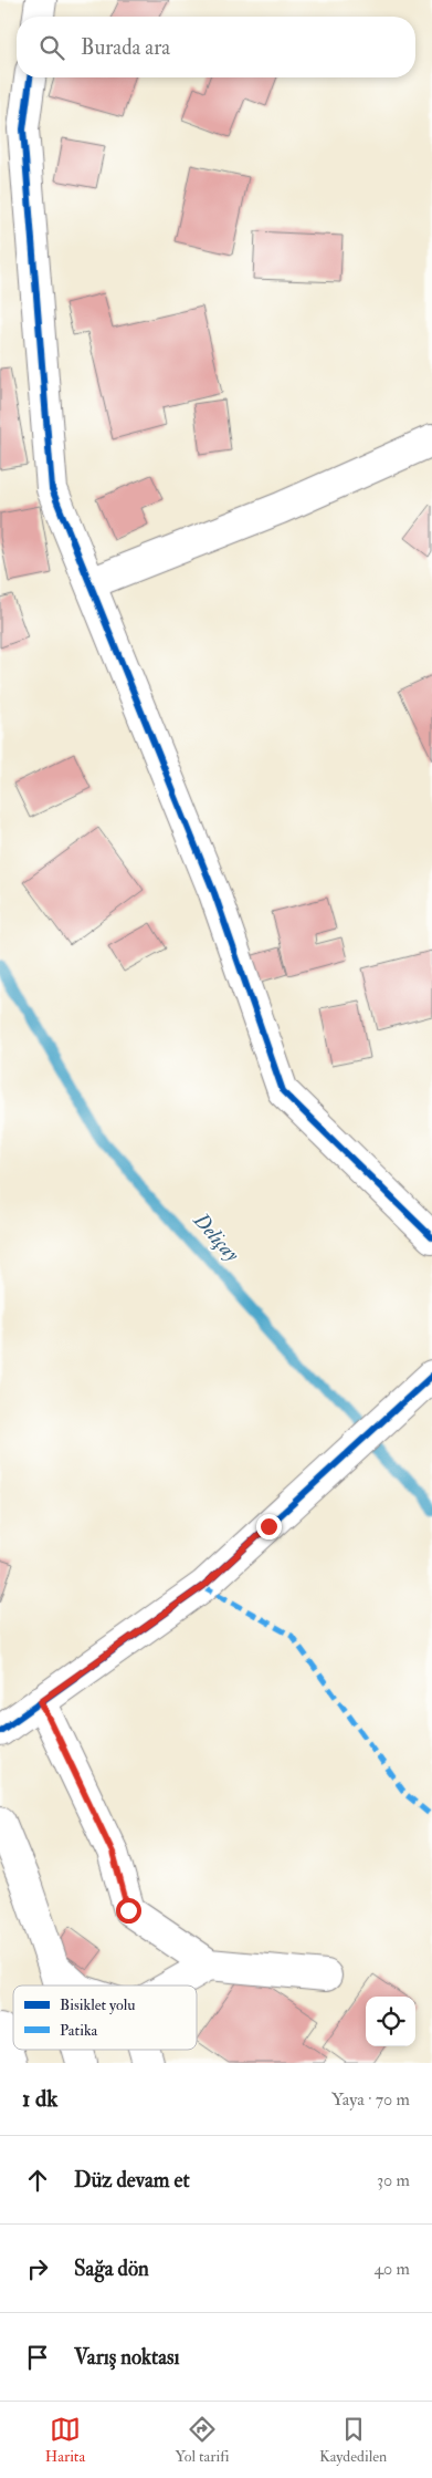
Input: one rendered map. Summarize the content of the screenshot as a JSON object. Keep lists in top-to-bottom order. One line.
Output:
{"water":["Deliçay"],"legend":["Bisiklet yolu","Patika"],"page":{"search":"Burada ara","heading":["1 dk","Yaya · 70 m"],"list":[["Düz devam et","30 m"],["Sağa dön","40 m"],"Varış noktası"],"nav":["Harita","Yol tarifi","Kaydedilen"]}}
